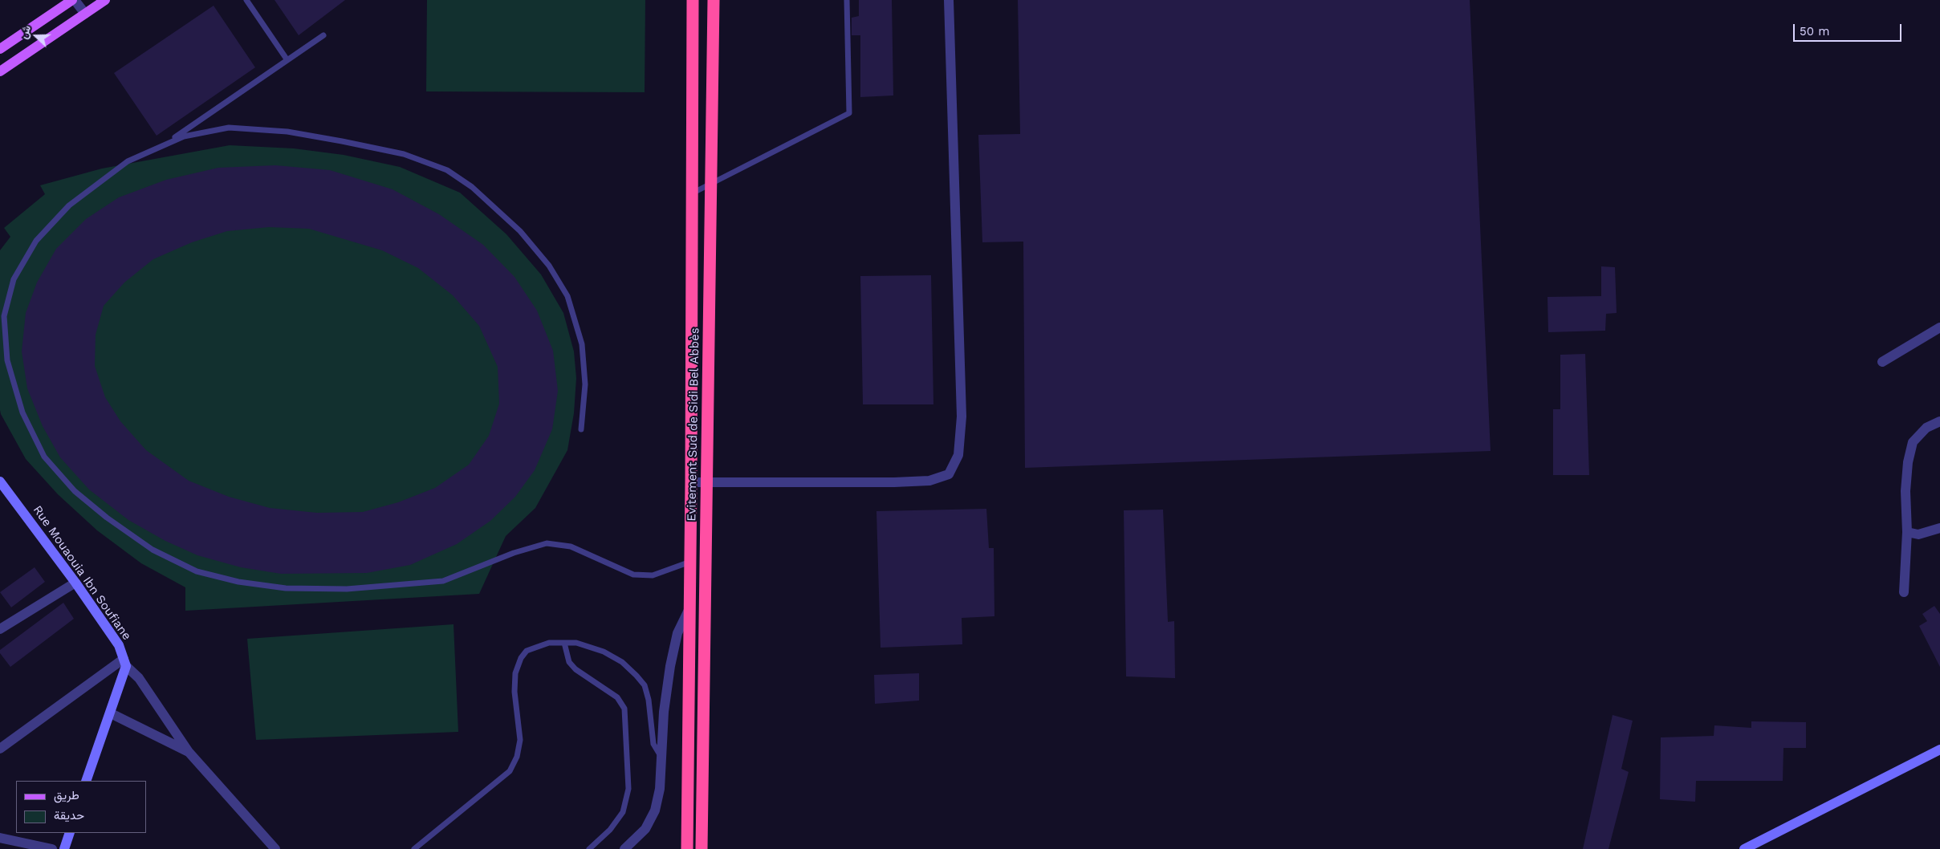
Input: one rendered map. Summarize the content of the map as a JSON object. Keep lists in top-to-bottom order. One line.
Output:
{"streets":{"highway":["Evitement Sud de Sidi Bel Abbès"],"street":["Rue Mouaouia Ibn Soufiane"]},"legend":["طريق","حديقة"],"scale_bar":"50 m","north":"left"}
